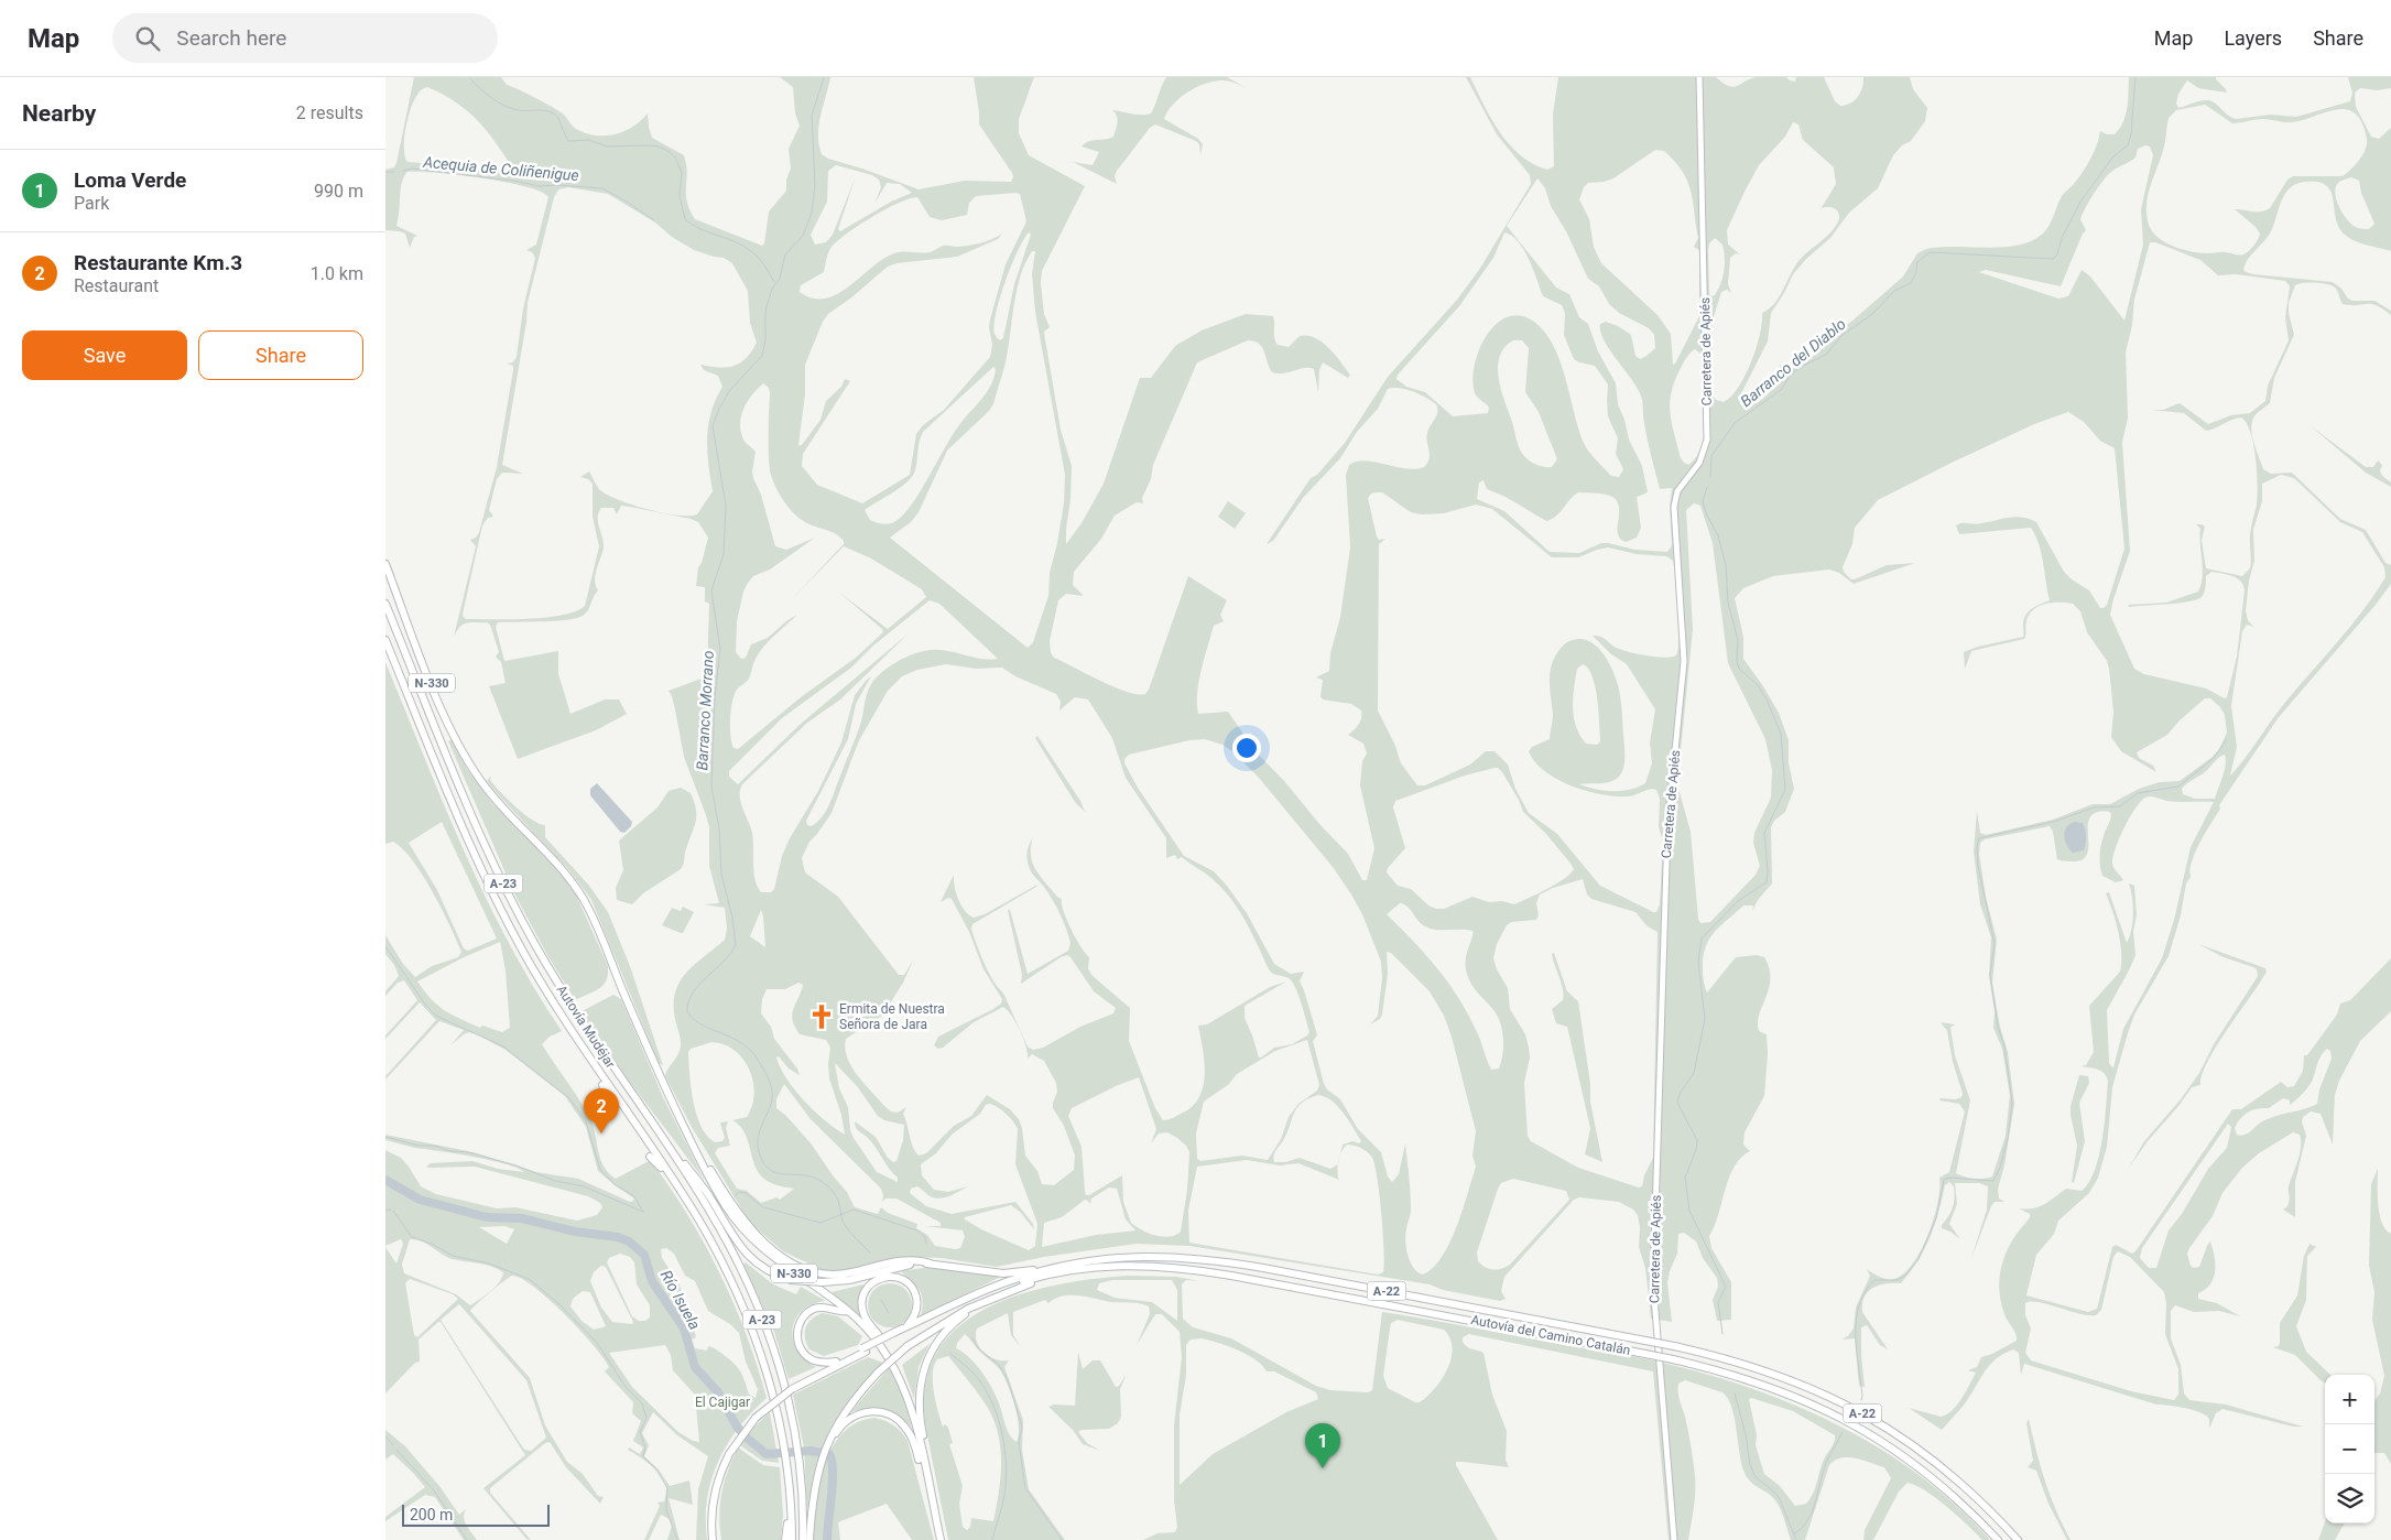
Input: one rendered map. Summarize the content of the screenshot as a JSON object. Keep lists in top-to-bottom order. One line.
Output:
{"streets":{"highway":["N-330","A-23","Autovía Mudéjar","A-22","Autovía del Camino Catalán"],"street":["Carretera de Apiés"]},"water":["Acequia de Coliñenigue","Barranco del Diablo","Barranco Morrano","Río Isuela"],"parks":["El Cajigar"],"places":{"church":["Ermita de Nuestra Señora de Jara"]},"scale_bar":"200 m","page":{"header":"Map","search":"Search here","nav":["Map","Layers","Share"],"heading":["Nearby","2 results"],"list":[{"mark":"1","name":"Loma Verde","note":"Park","value":"990 m"},{"mark":"2","name":"Restaurante Km.3","note":"Restaurant","value":"1.0 km"}],"buttons":["Save","Share"],"pins":["2","1"],"map_buttons":["+","−"],"scale":"200 m"}}
